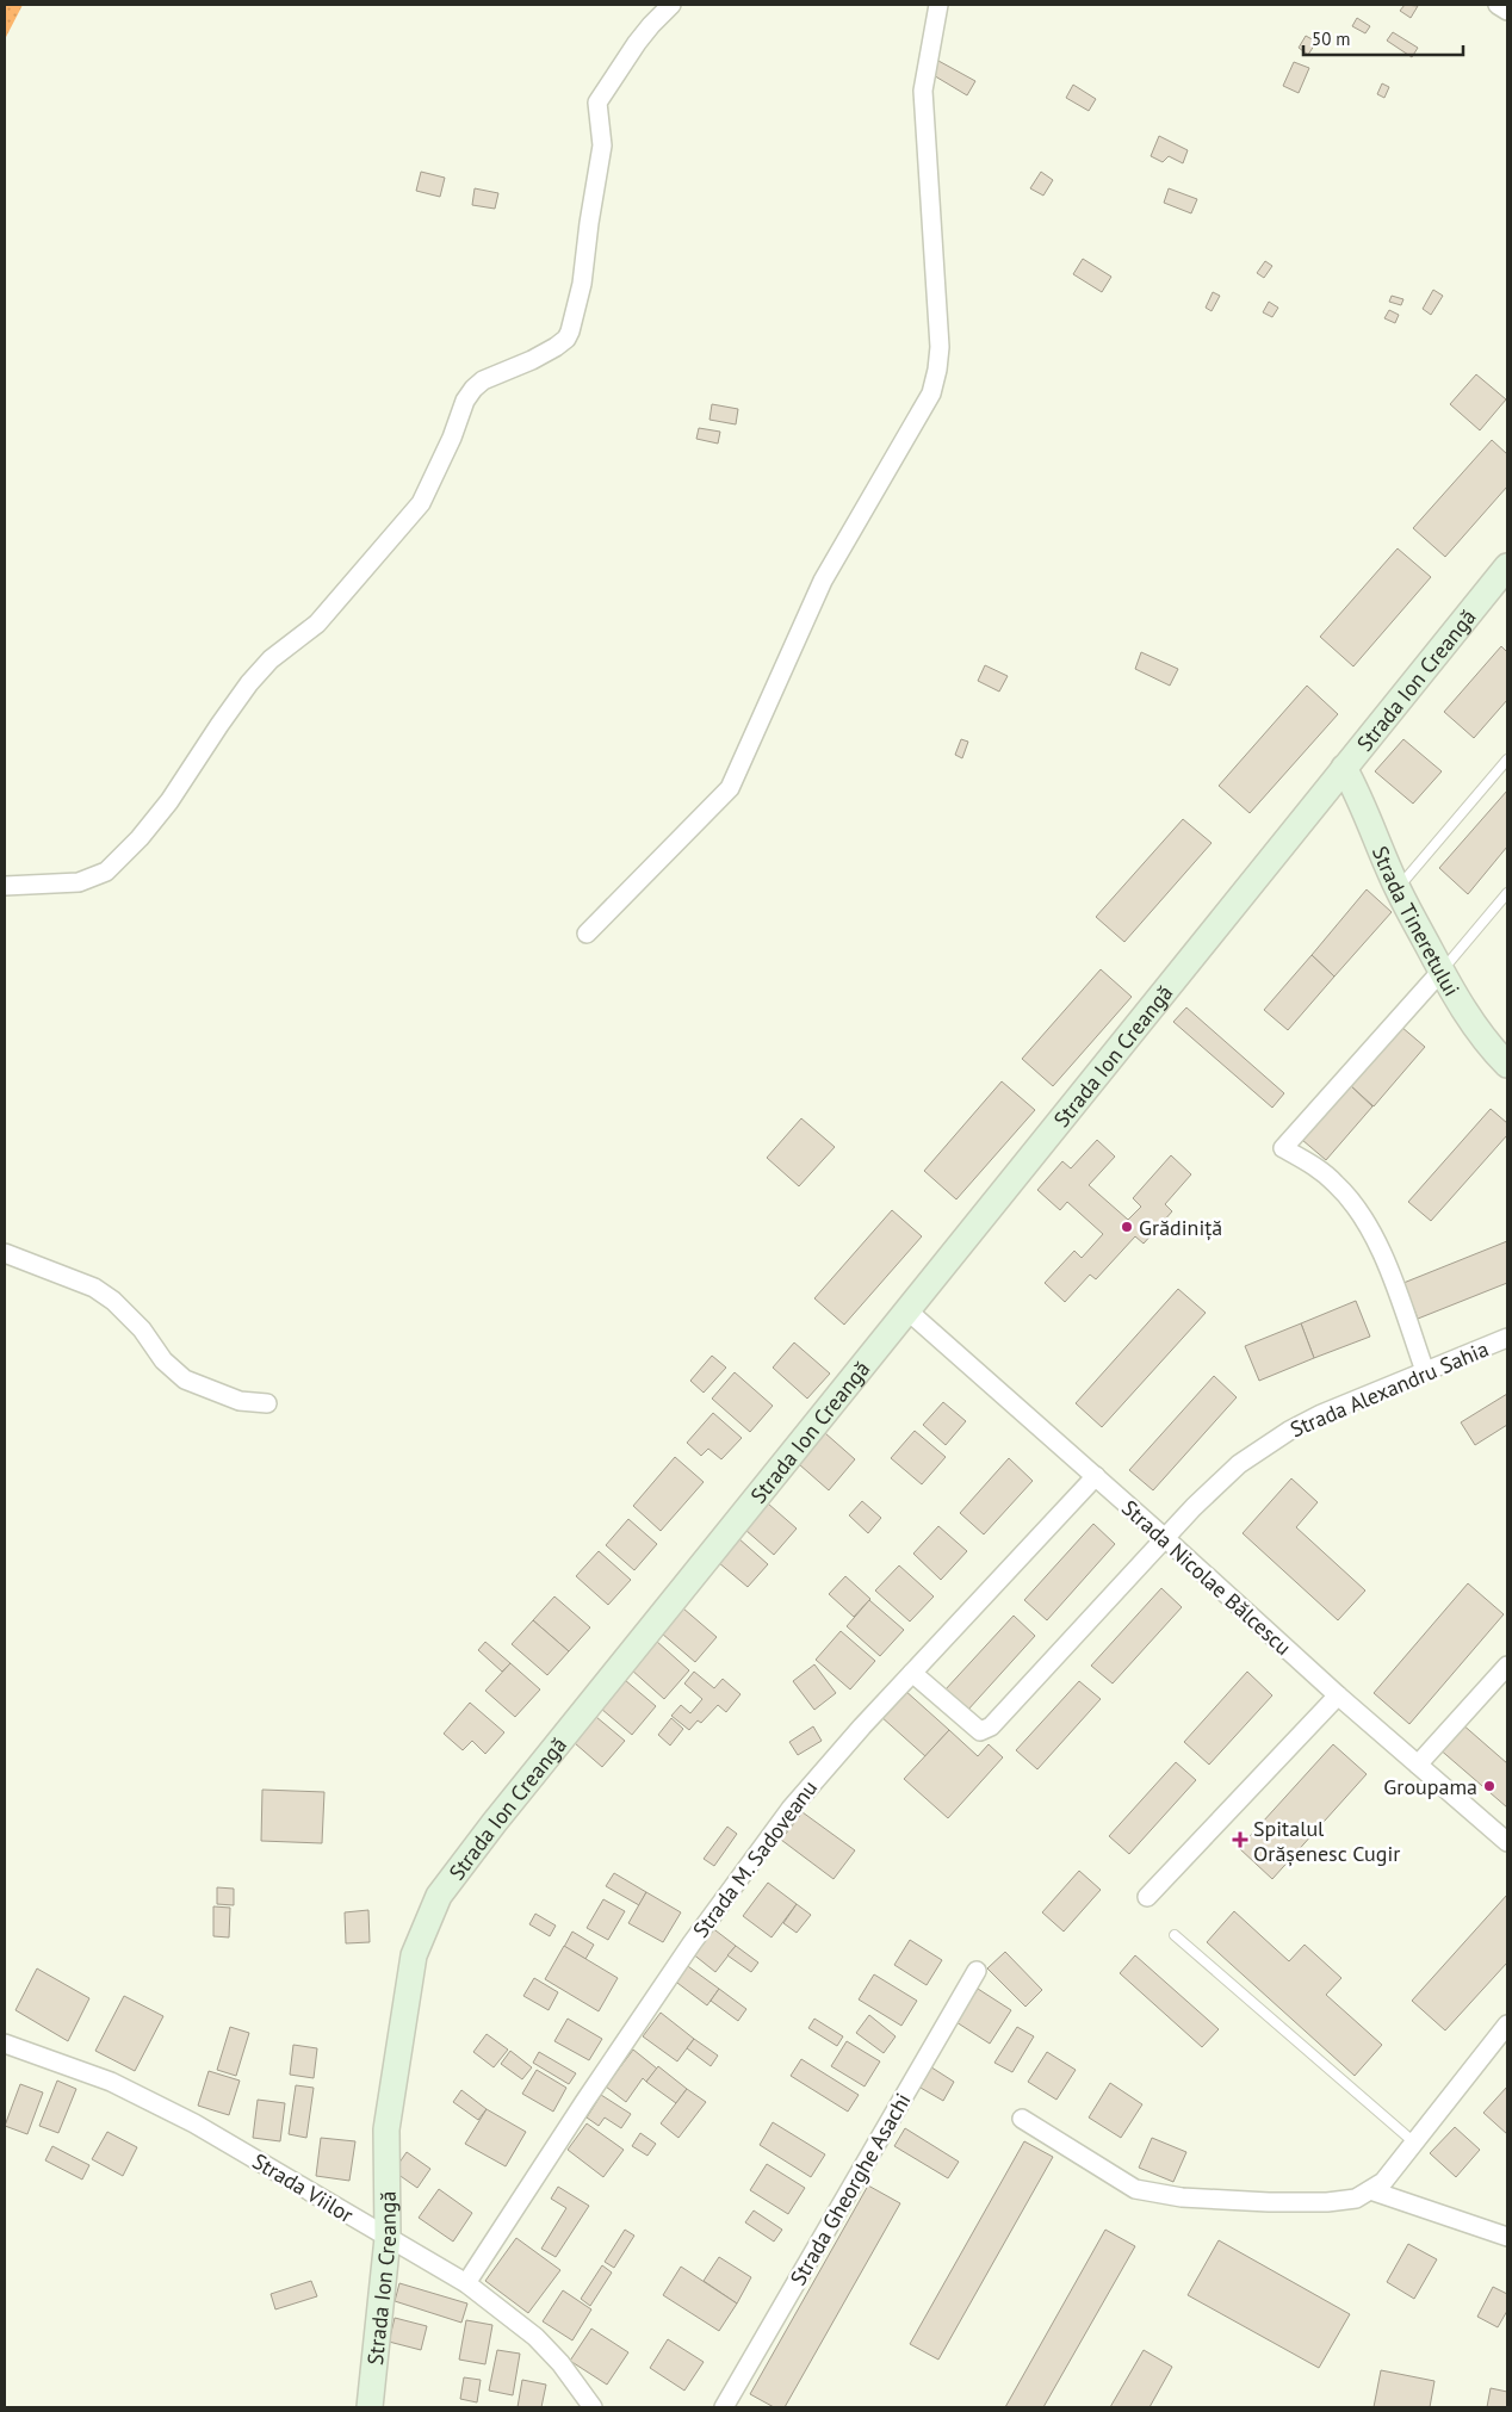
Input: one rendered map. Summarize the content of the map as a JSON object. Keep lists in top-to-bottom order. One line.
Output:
{"streets":{"street":["Strada Ion Creangă","Strada Tineretului","Strada Alexandru Sahia","Strada Nicolae Bălcescu","Strada M. Sadoveanu","Strada Viilor","Strada Gheorghe Asachi"]},"crossings":[["Strada Ion Creangă","Strada Tineretului"],["Strada Ion Creangă","Strada Nicolae Bălcescu"],["Strada Ion Creangă","Strada Viilor"],["Strada Alexandru Sahia","Strada Nicolae Bălcescu"],["Strada Alexandru Sahia","Strada M. Sadoveanu"],["Strada Nicolae Bălcescu","Strada M. Sadoveanu"],["Strada M. Sadoveanu","Strada Viilor"]],"places":{"other":["Grădiniță","Groupama"],"health":["Spitalul Orășenesc Cugir"]},"scale_bar":"50 m"}
